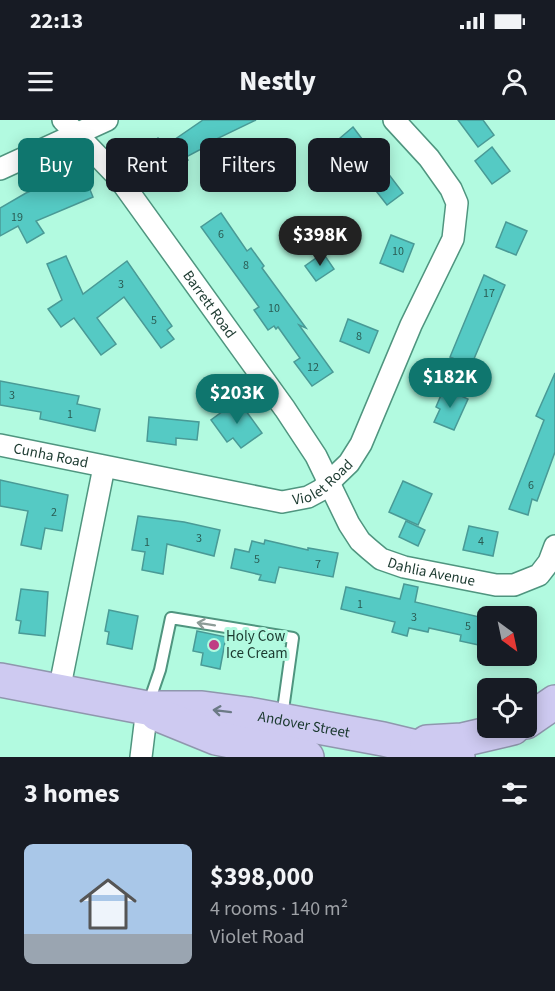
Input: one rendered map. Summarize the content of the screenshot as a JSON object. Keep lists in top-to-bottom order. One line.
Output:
{"streets":{"highway":["Andover Street"],"street":["Barrett Road","Cunha Road","Violet Road","Dahlia Avenue"]},"crossings":[["Barrett Road","Violet Road"],["Barrett Road","Dahlia Avenue"],["Cunha Road","Violet Road"],["Violet Road","Dahlia Avenue"]],"places":["Holy Cow Ice Cream"],"house_numbers":["19","6","10","8","3","17","10","5","8","12","3","1","6","2","3","4","1","5","7","1","3","5"],"north":"bottom right","page":{"status":"22:13","header":"Nestly","chip":["Buy","Rent","Filters","New"],"price":["$398K","$182K","$203K"],"heading":"3 homes","list":[{"name":"$398,000","note":"4 rooms · 140 m² · Violet Road"}]}}
